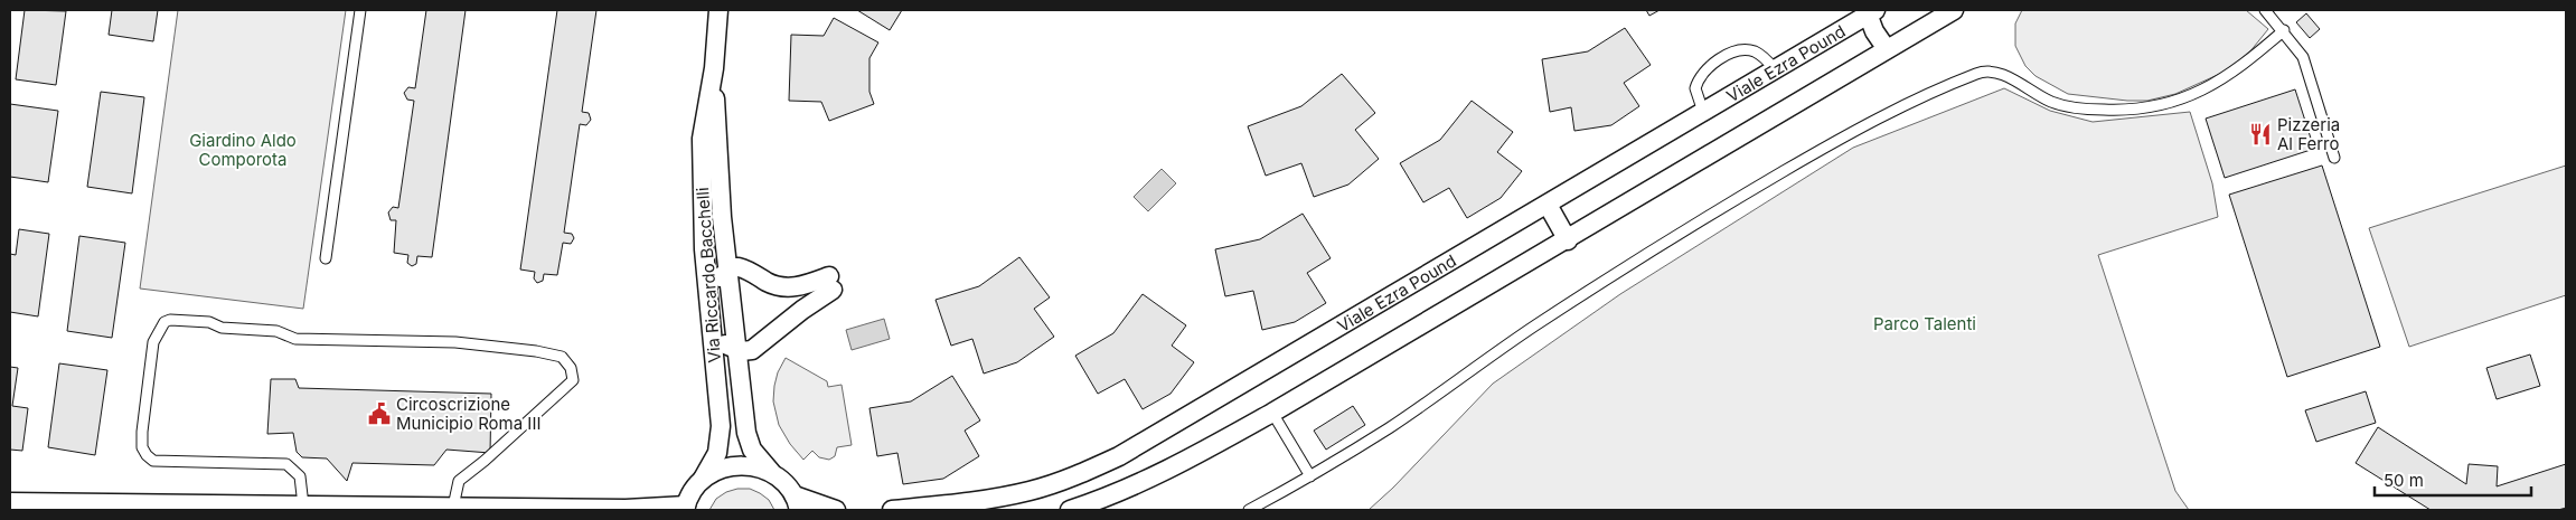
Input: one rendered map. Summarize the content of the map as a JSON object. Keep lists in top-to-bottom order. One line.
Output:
{"streets":{"street":["Viale Ezra Pound","Via Riccardo Bacchelli"]},"parks":["Giardino Aldo Comporota","Parco Talenti"],"places":{"restaurant":["Pizzeria Al Ferro"],"public building":["Circoscrizione Municipio Roma III"]},"scale_bar":"50 m"}
